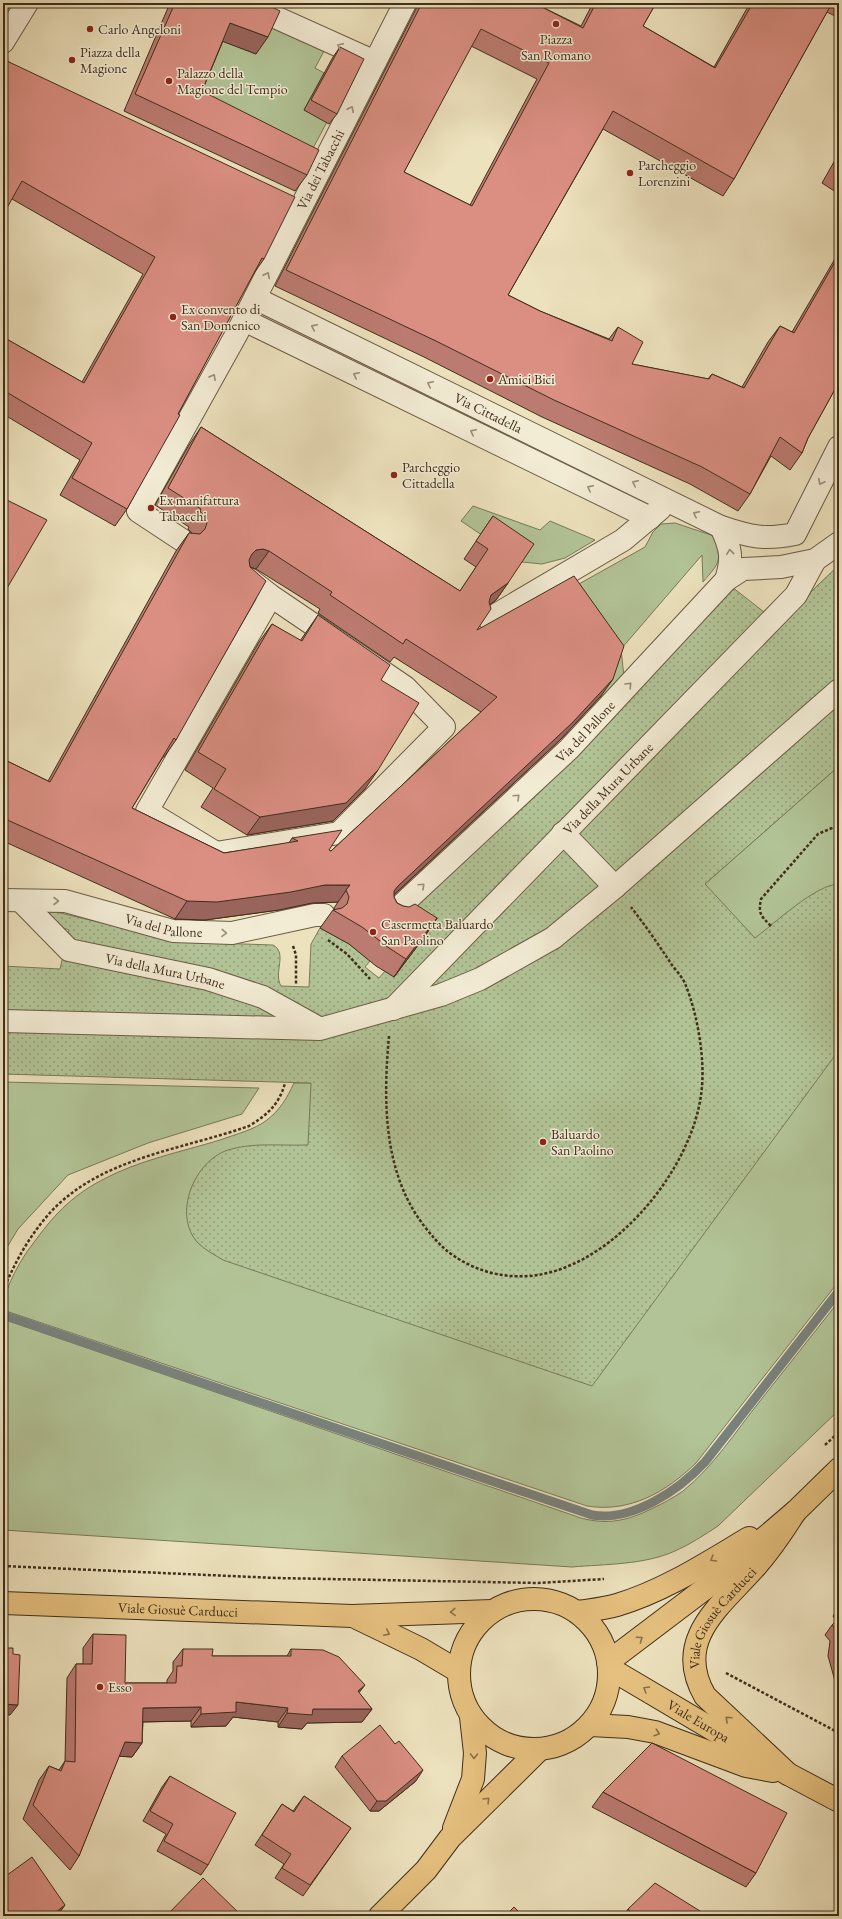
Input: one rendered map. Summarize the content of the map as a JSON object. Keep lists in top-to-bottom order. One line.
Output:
{"streets":{"main road":["Viale Giosuè Carducci","Viale Europa"],"street":["Via dei Tabacchi","Via Cittadella","Via del Pallone","Via della Mura Urbane"]},"crossings":[["Via dei Tabacchi","Via Cittadella"],["Via del Pallone","Via della Mura Urbane"],["Viale Giosuè Carducci","Viale Europa"]],"one_way":["Via dei Tabacchi"],"places":["Piazza San Romano","Carlo Angeloni","Piazza della Magione","Palazzo della Magione del Tempio","Parcheggio Lorenzini","Ex convento di San Domenico","Amici Bici","Parcheggio Cittadella","Ex manifattura Tabacchi","Casermetta Baluardo San Paolino","Baluardo San Paolino","Esso"]}
